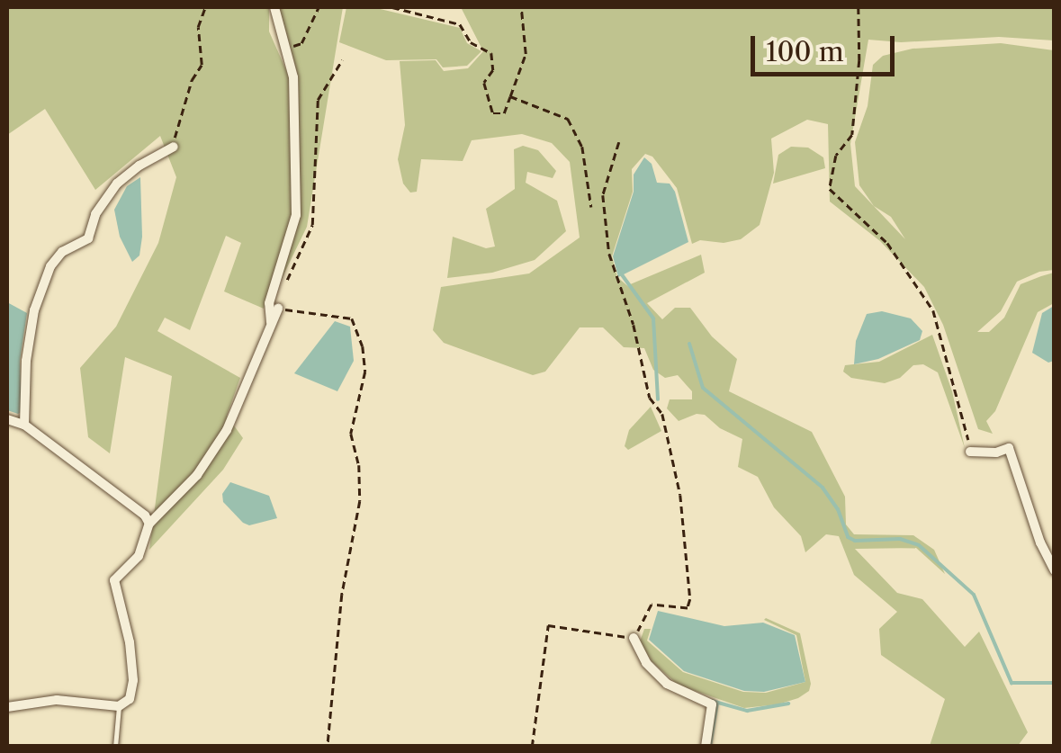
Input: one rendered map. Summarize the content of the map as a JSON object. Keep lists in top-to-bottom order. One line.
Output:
{"scale_bar":"100 m"}
